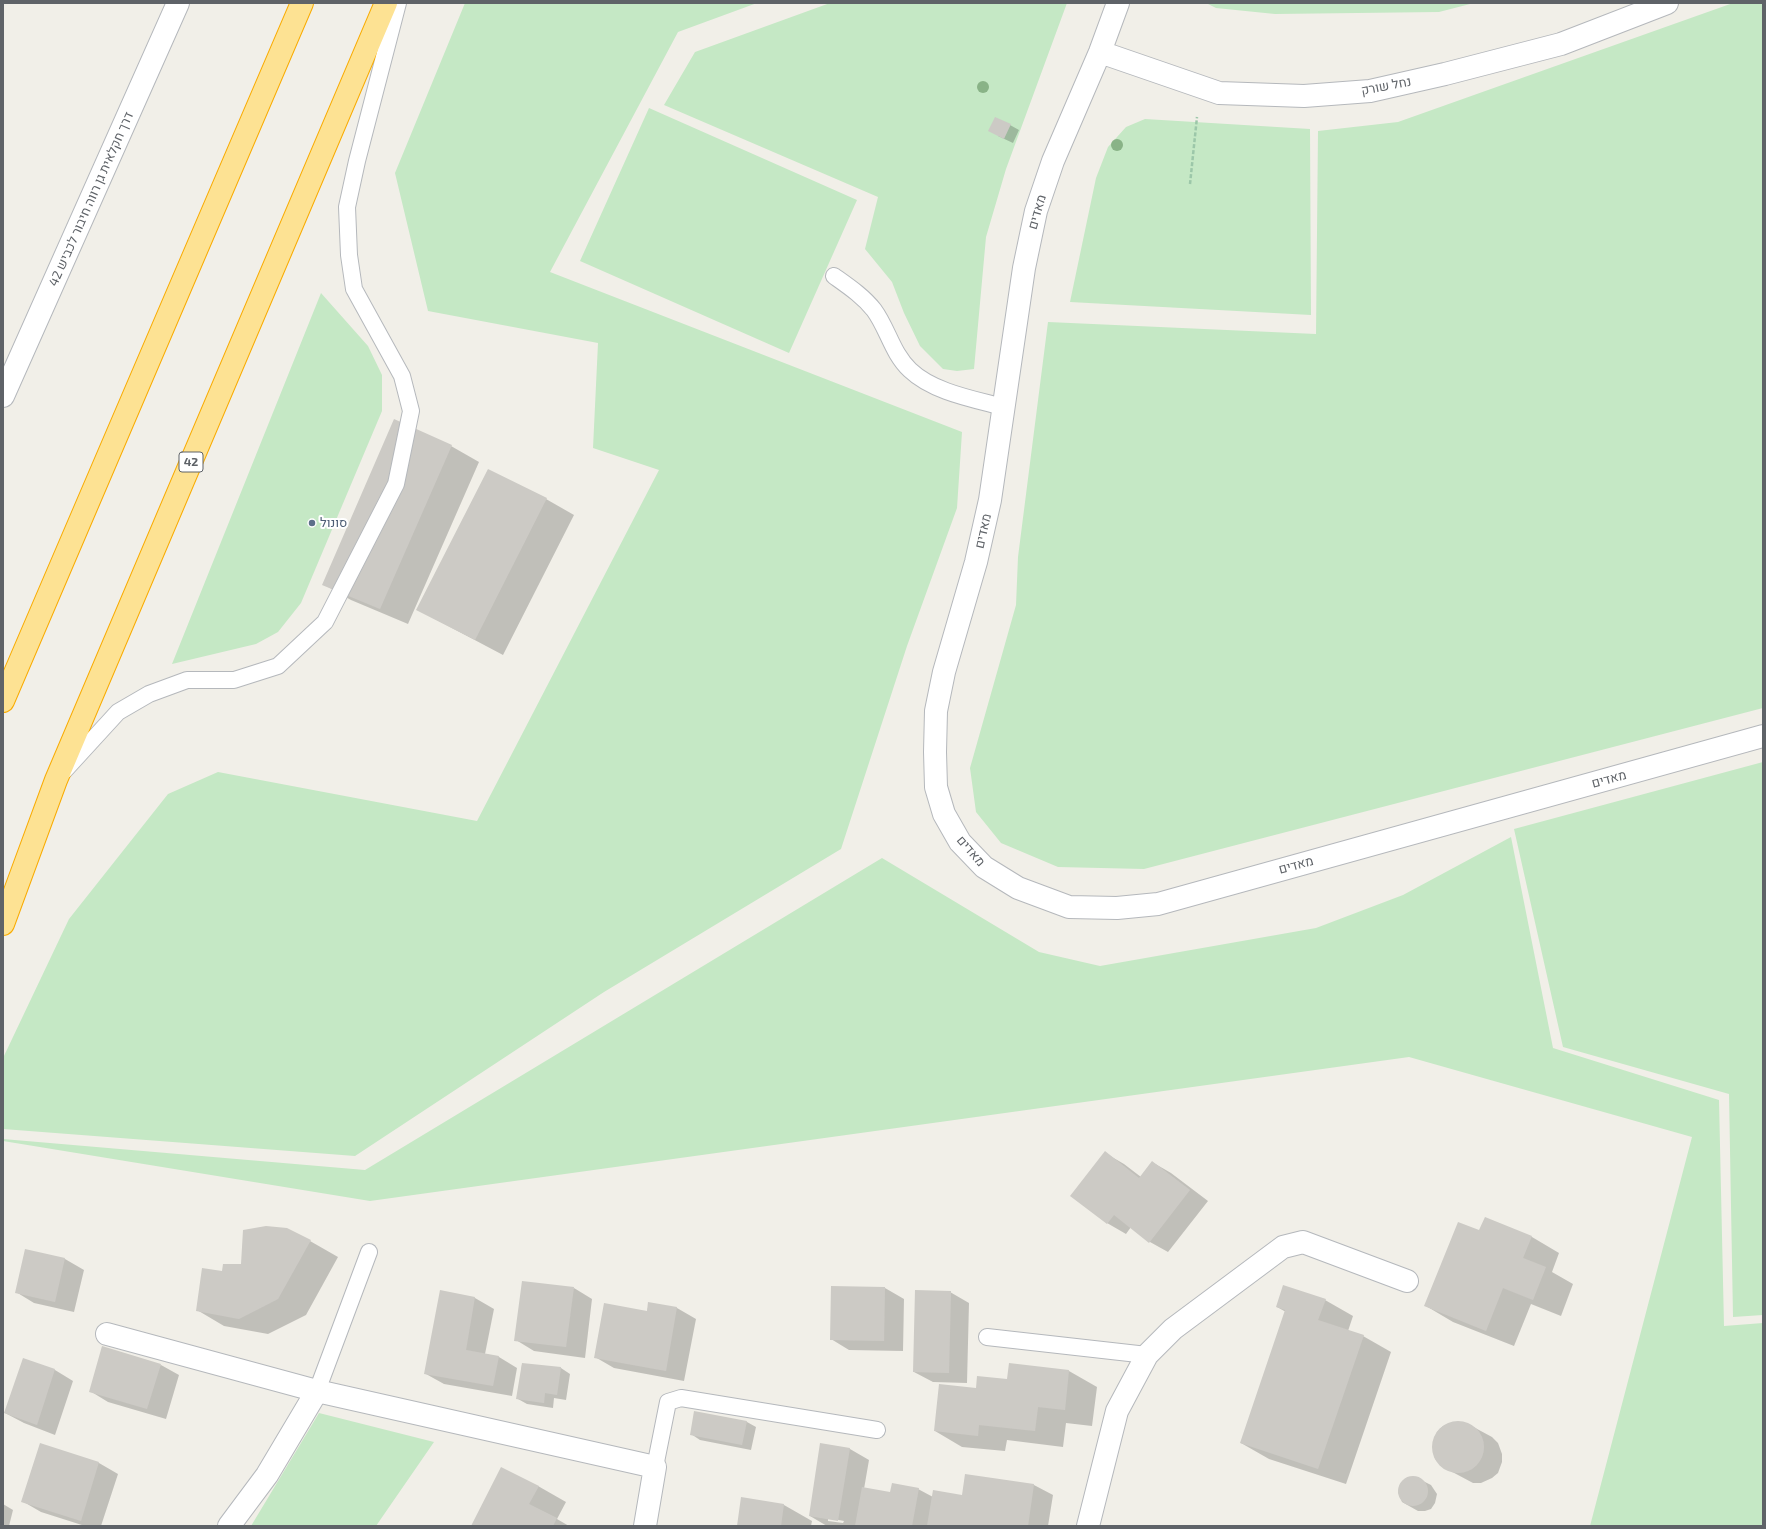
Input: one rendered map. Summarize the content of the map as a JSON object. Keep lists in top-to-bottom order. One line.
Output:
{"streets":{"highway":["42"],"street":["נחל שורק","דרך חקלאית גן רווה חיבור לכביש 42","מאדים"]},"crossings":[["נחל שורק","מאדים"]],"places":["סונול"]}
